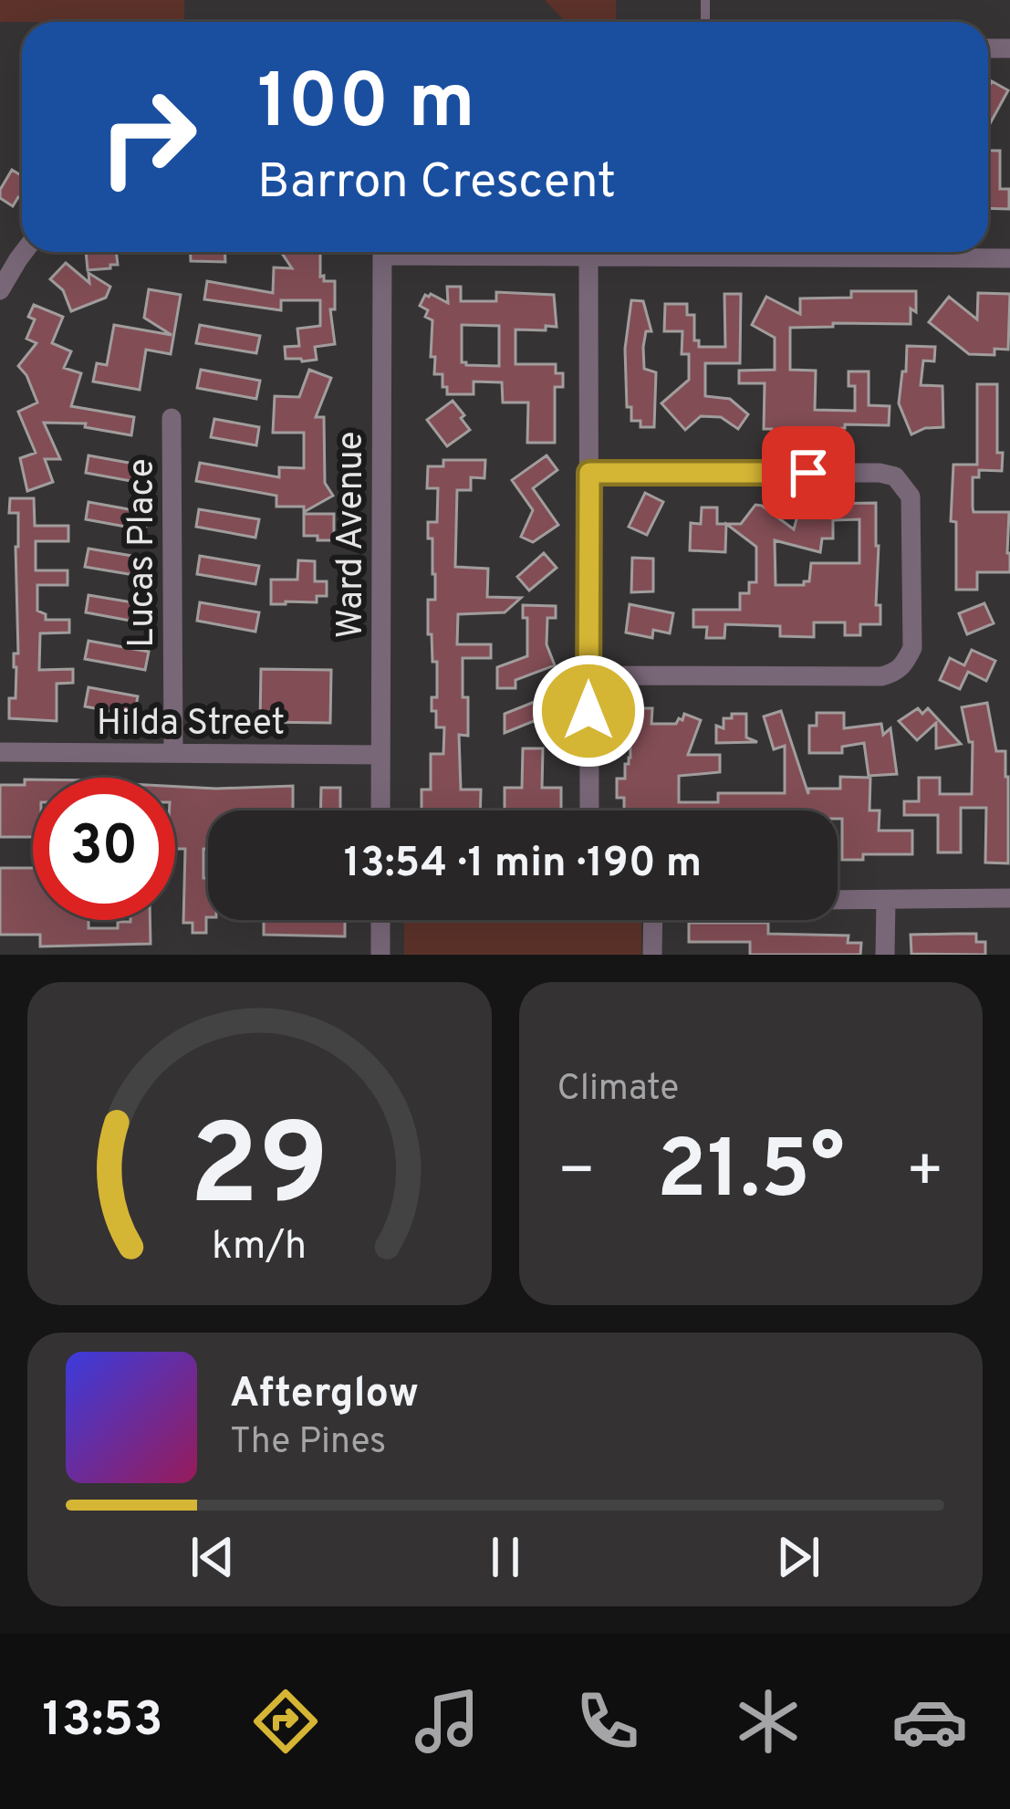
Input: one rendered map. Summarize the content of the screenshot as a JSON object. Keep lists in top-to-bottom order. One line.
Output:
{"streets":{"street":["Ward Avenue","Lucas Place","Hilda Street"]},"crossings":[["Ward Avenue","Hilda Street"],["Lucas Place","Hilda Street"]],"page":{"turn":["100 m","Barron Crescent"],"limit":"30","trip":"13:54 · 1 min · 190 m","tile":"Climate","heat":["−","21.5°","+"],"song":["Afterglow","The Pines"],"tabs":"13:53","gauge":["29","km/h"]}}
